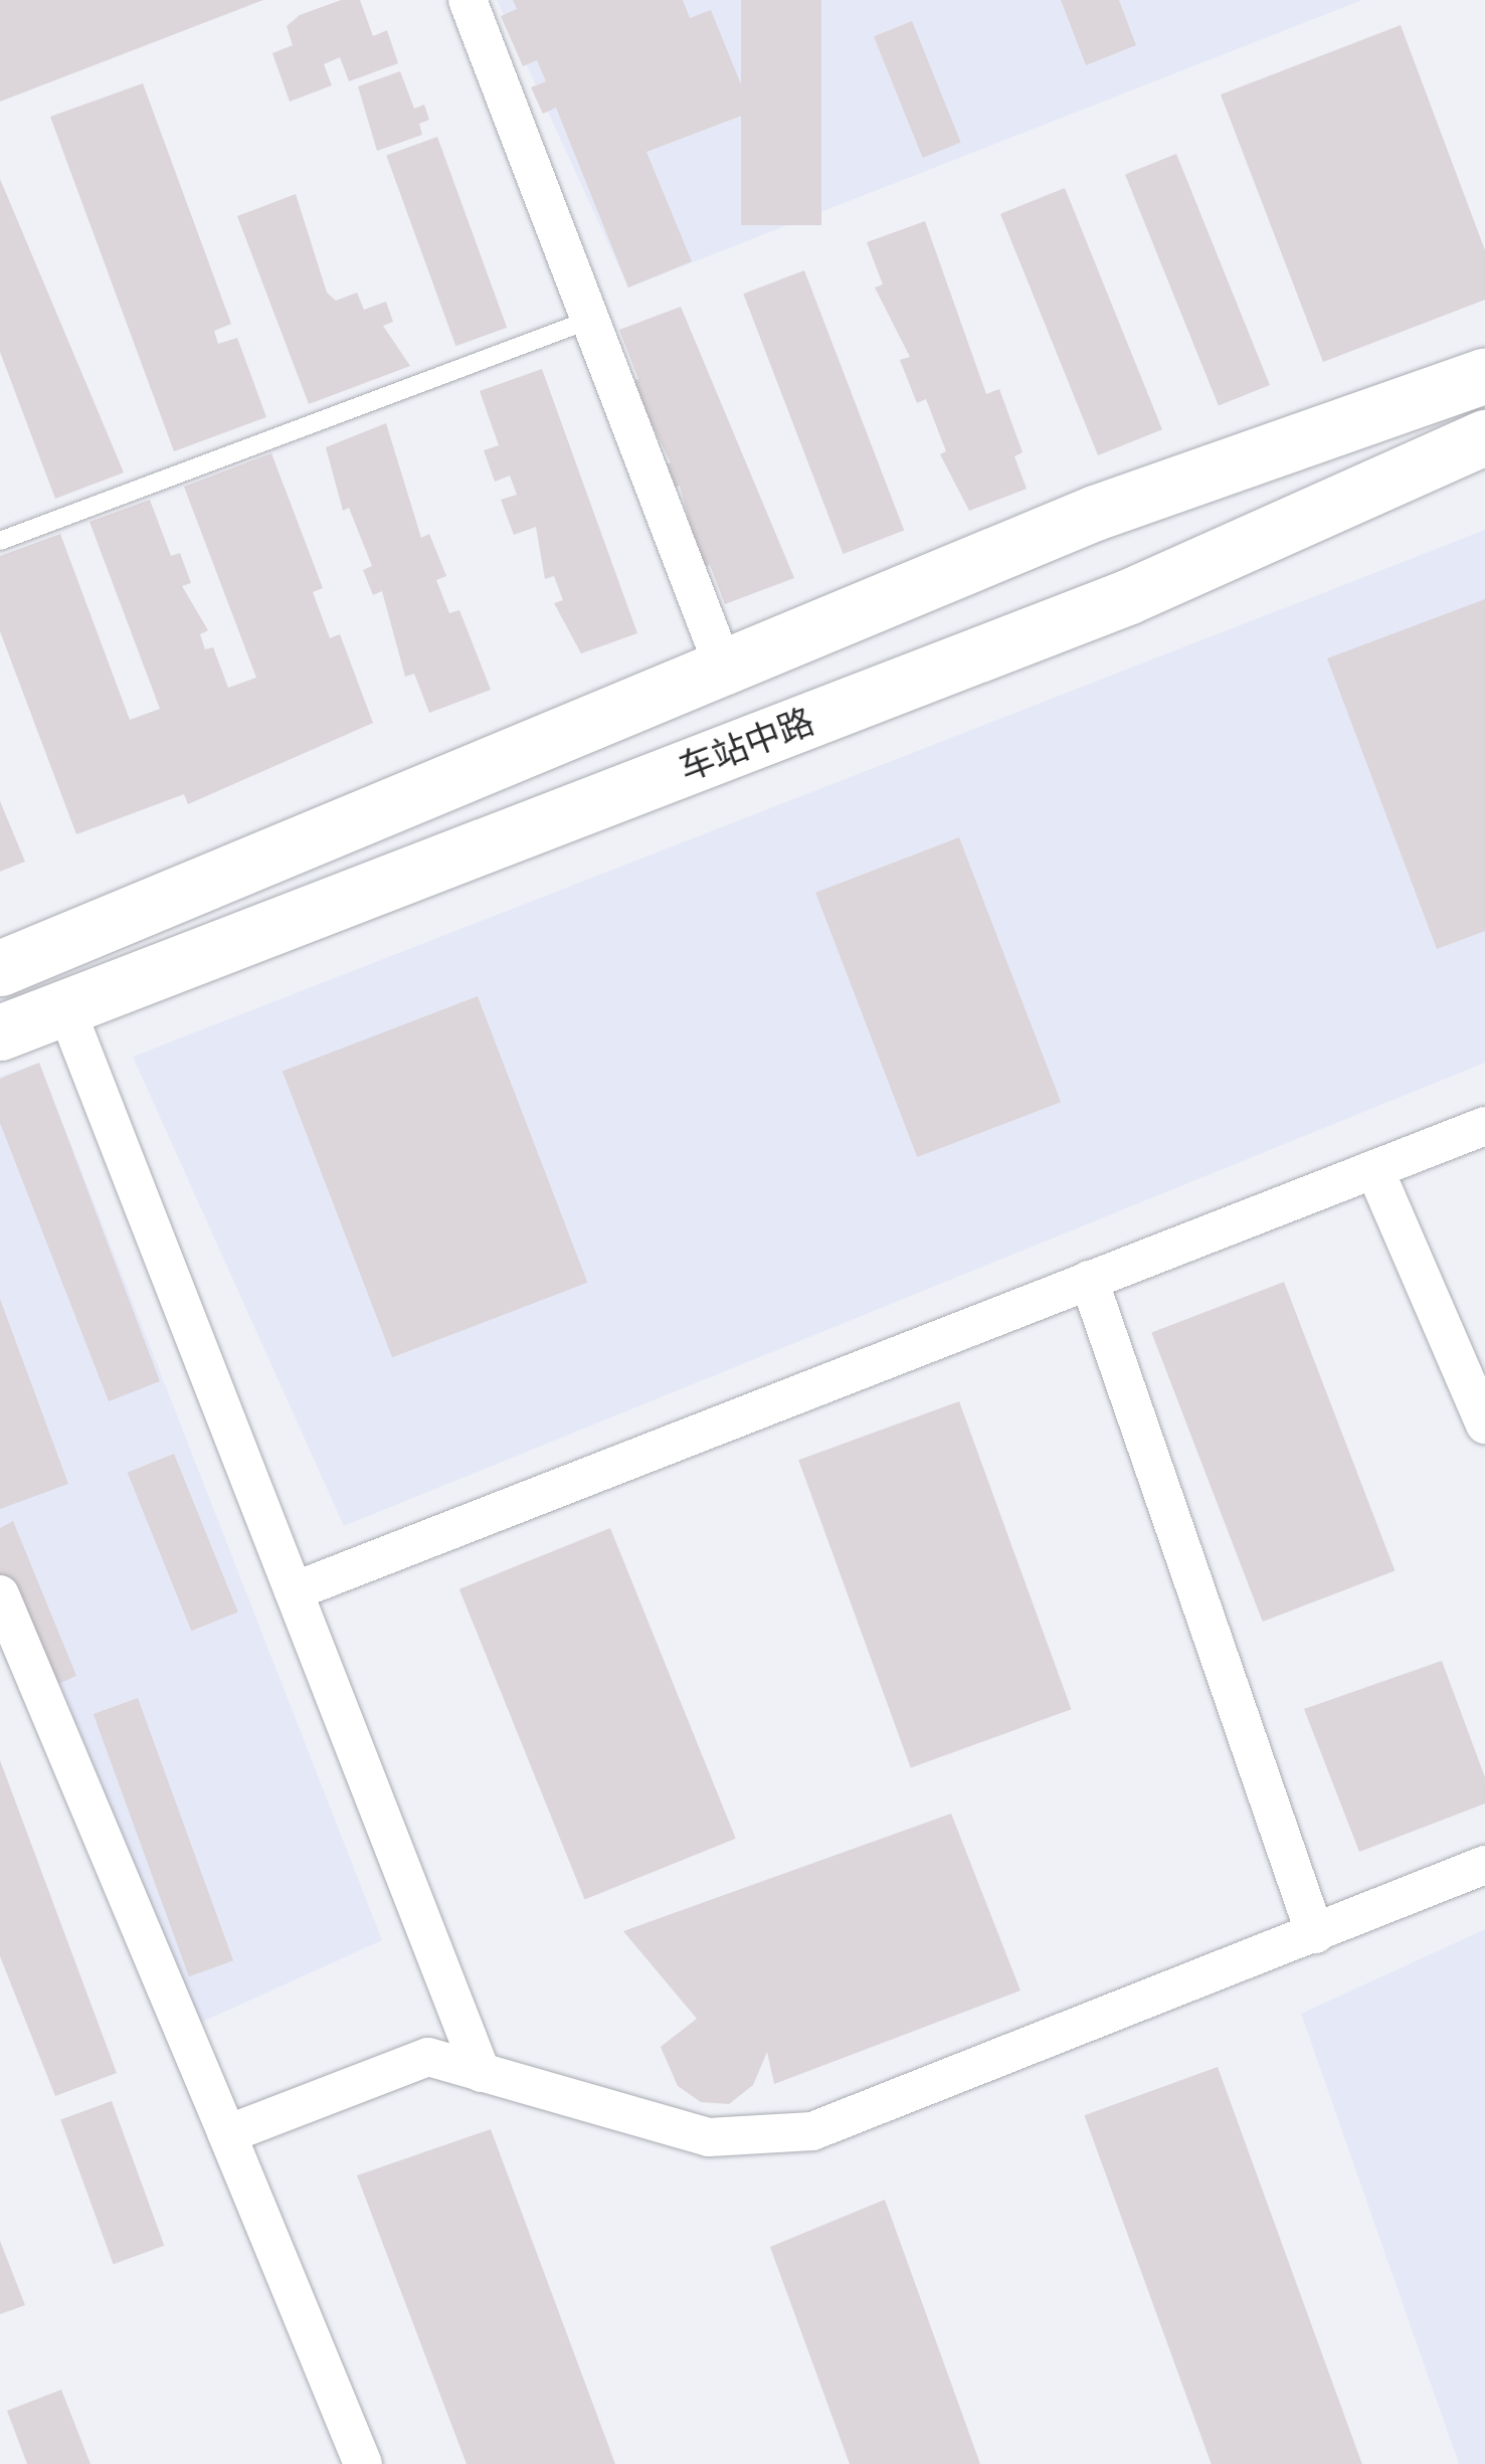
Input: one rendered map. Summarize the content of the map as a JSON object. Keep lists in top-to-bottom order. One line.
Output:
{"streets":{"main road":["车站中路"]}}
